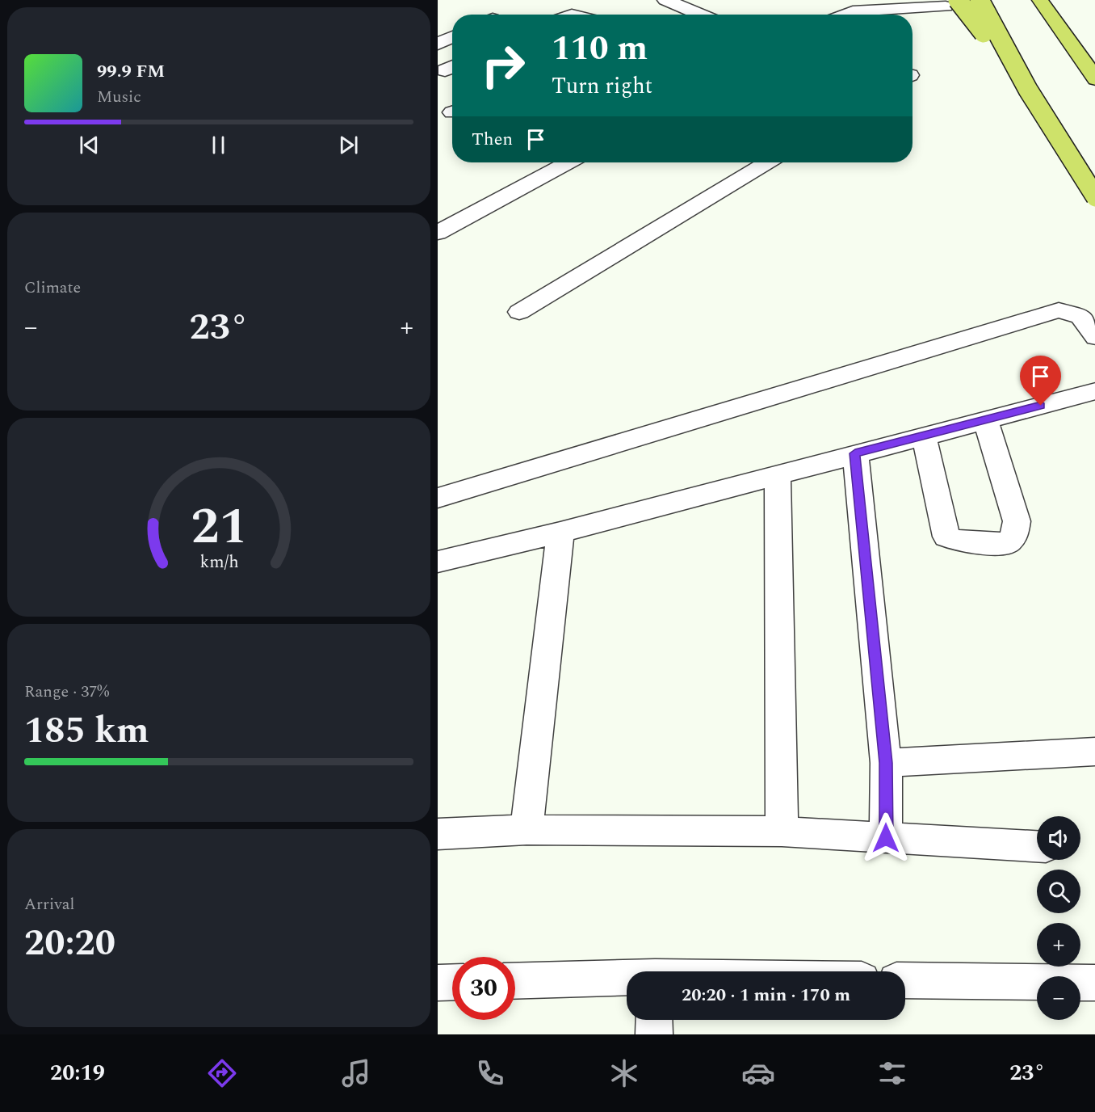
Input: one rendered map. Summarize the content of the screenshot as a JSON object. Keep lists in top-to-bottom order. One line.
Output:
{"page":{"turn":["110 m","Turn right"],"song":["99.9 FM","Music"],"then":"Then","tile":["Climate",["Range · 37%","185 km"],["Arrival","20:20"]],"heat":["−","23°","+"],"map_buttons":["+","−"],"limit":"30","trip":"20:20 · 1 min · 170 m","tabs":["20:19","23°"],"gauge":["21","km/h"]}}
